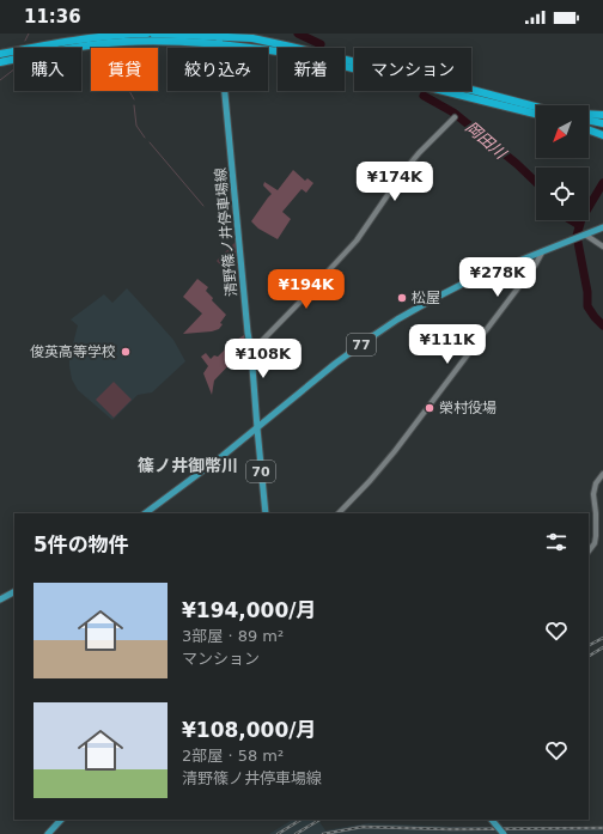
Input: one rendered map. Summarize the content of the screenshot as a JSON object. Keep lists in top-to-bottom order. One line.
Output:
{"streets":{"main road":["清野篠ノ井停車場線","77","70"]},"crossings":[["清野篠ノ井停車場線","77"],["清野篠ノ井停車場線","70"],["77","70"]],"districts":["篠ノ井御幣川"],"water":["岡田川"],"places":["松屋","俊英高等学校","榮村役場"],"north":"bottom left","page":{"status":"11:36","chip":["購入","賃貸","絞り込み","新着","マンション"],"price":["¥174K","¥278K","¥194K","¥111K","¥108K"],"heading":"5件の物件","list":[{"name":"¥194,000/月","note":"3部屋 · 89 m² · マンション"},{"name":"¥108,000/月","note":"2部屋 · 58 m² · 清野篠ノ井停車場線"}]}}
